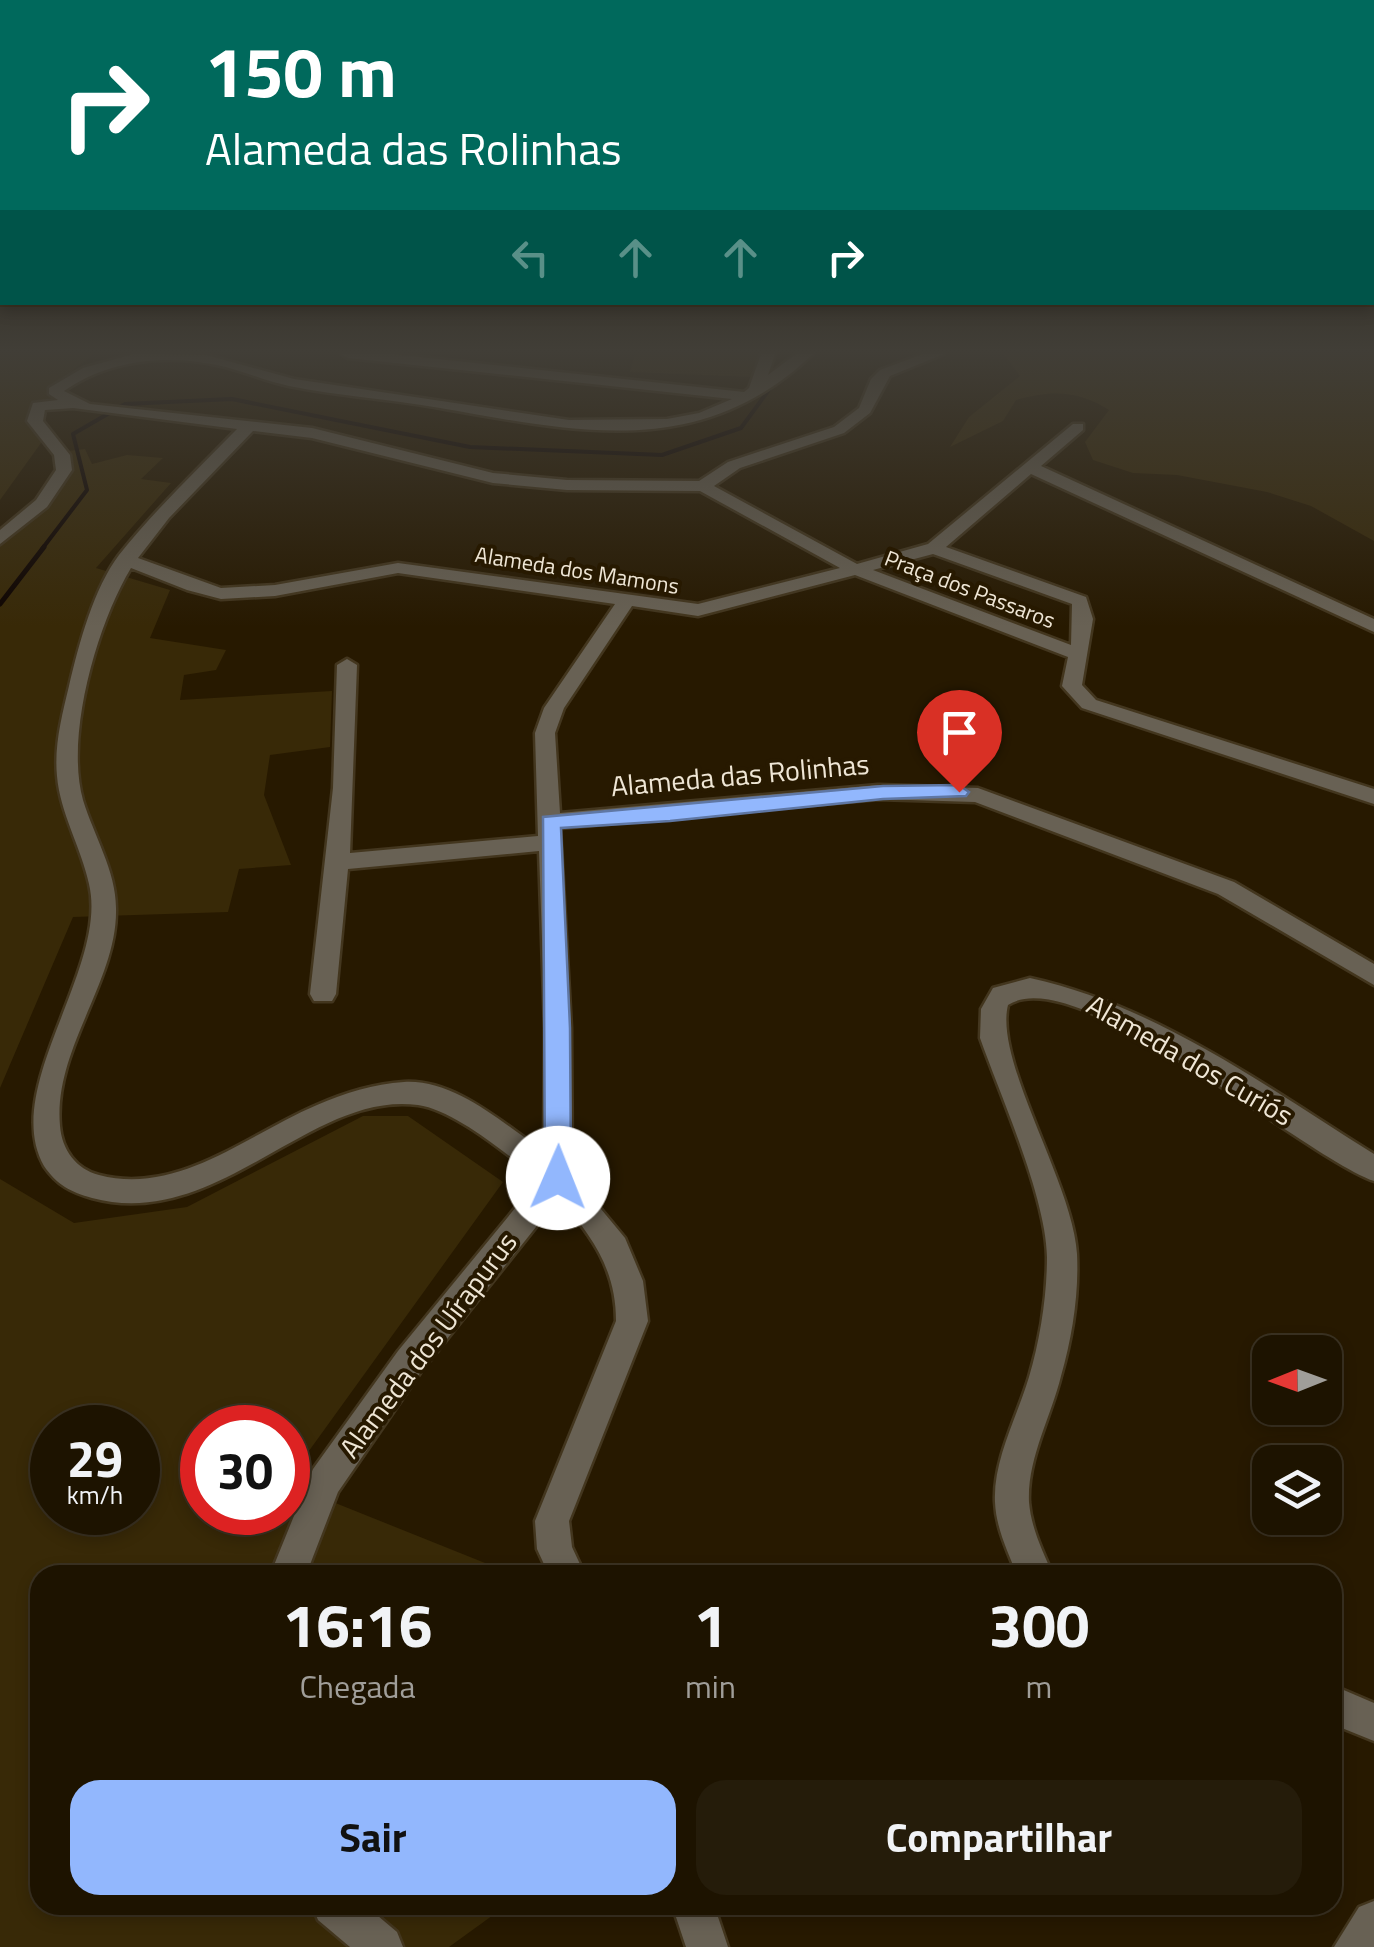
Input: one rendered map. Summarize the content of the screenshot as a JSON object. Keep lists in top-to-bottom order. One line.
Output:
{"streets":{"street":["Alameda dos Mamons","Praça dos Passaros","Alameda das Rolinhas","Alameda dos Curiós","Alameda dos Uírapurus"]},"crossings":[["Alameda dos Mamons","Praça dos Passaros"]],"north":"left","page":{"turn":["150 m","Alameda das Rolinhas"],"speed":"29 km/h","limit":"30","eta":["16:16","Chegada","1","min","300","m"],"buttons":["Sair","Compartilhar"]}}
